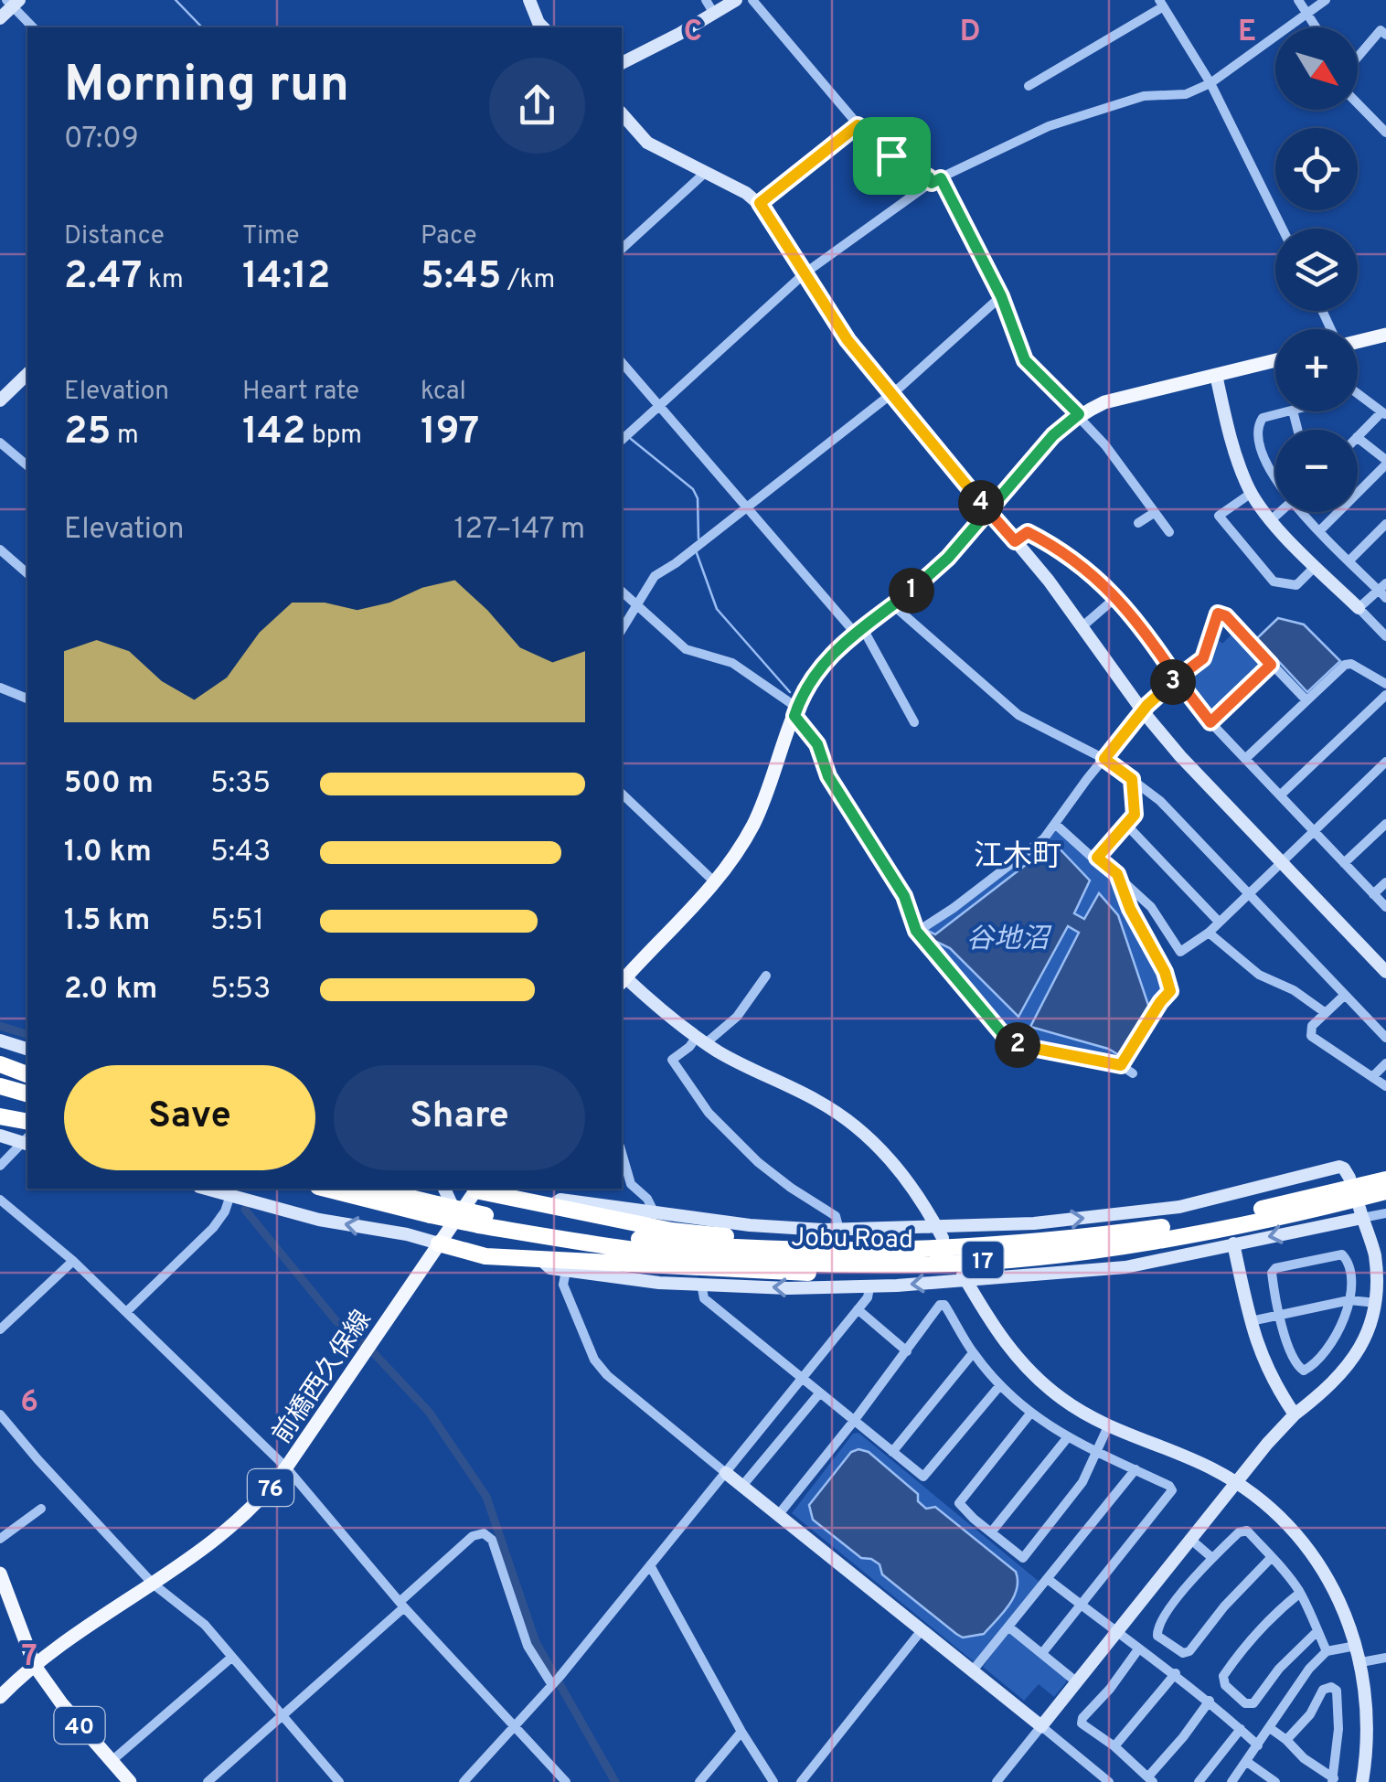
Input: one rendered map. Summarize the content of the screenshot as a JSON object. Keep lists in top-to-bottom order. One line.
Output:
{"streets":{"highway":["Jobu Road","17"],"main road":["前橋西久保線","76","40"]},"crossings":[["前橋西久保線","40"]],"districts":["江木町"],"water":["谷地沼"],"north":"bottom right","page":{"map_buttons":["+","−"],"heading":["Morning run","07:09"],"stats":[["Distance","2.47 km"],["Time","14:12"],["Pace","5:45 /km"],["Elevation","25 m"],["Heart rate","142 bpm"],["kcal","197"]],"pins":["4","1","3","2"],"chart":["Elevation","127–147 m"],"list":[{"name":"500 m","note":"5:35"},{"name":"1.0 km","note":"5:43"},{"name":"1.5 km","note":"5:51"},{"name":"2.0 km","note":"5:53"}],"buttons":["Save","Share"]},"grid":{"columns":["C","D","E"],"rows":["6","7"]}}
